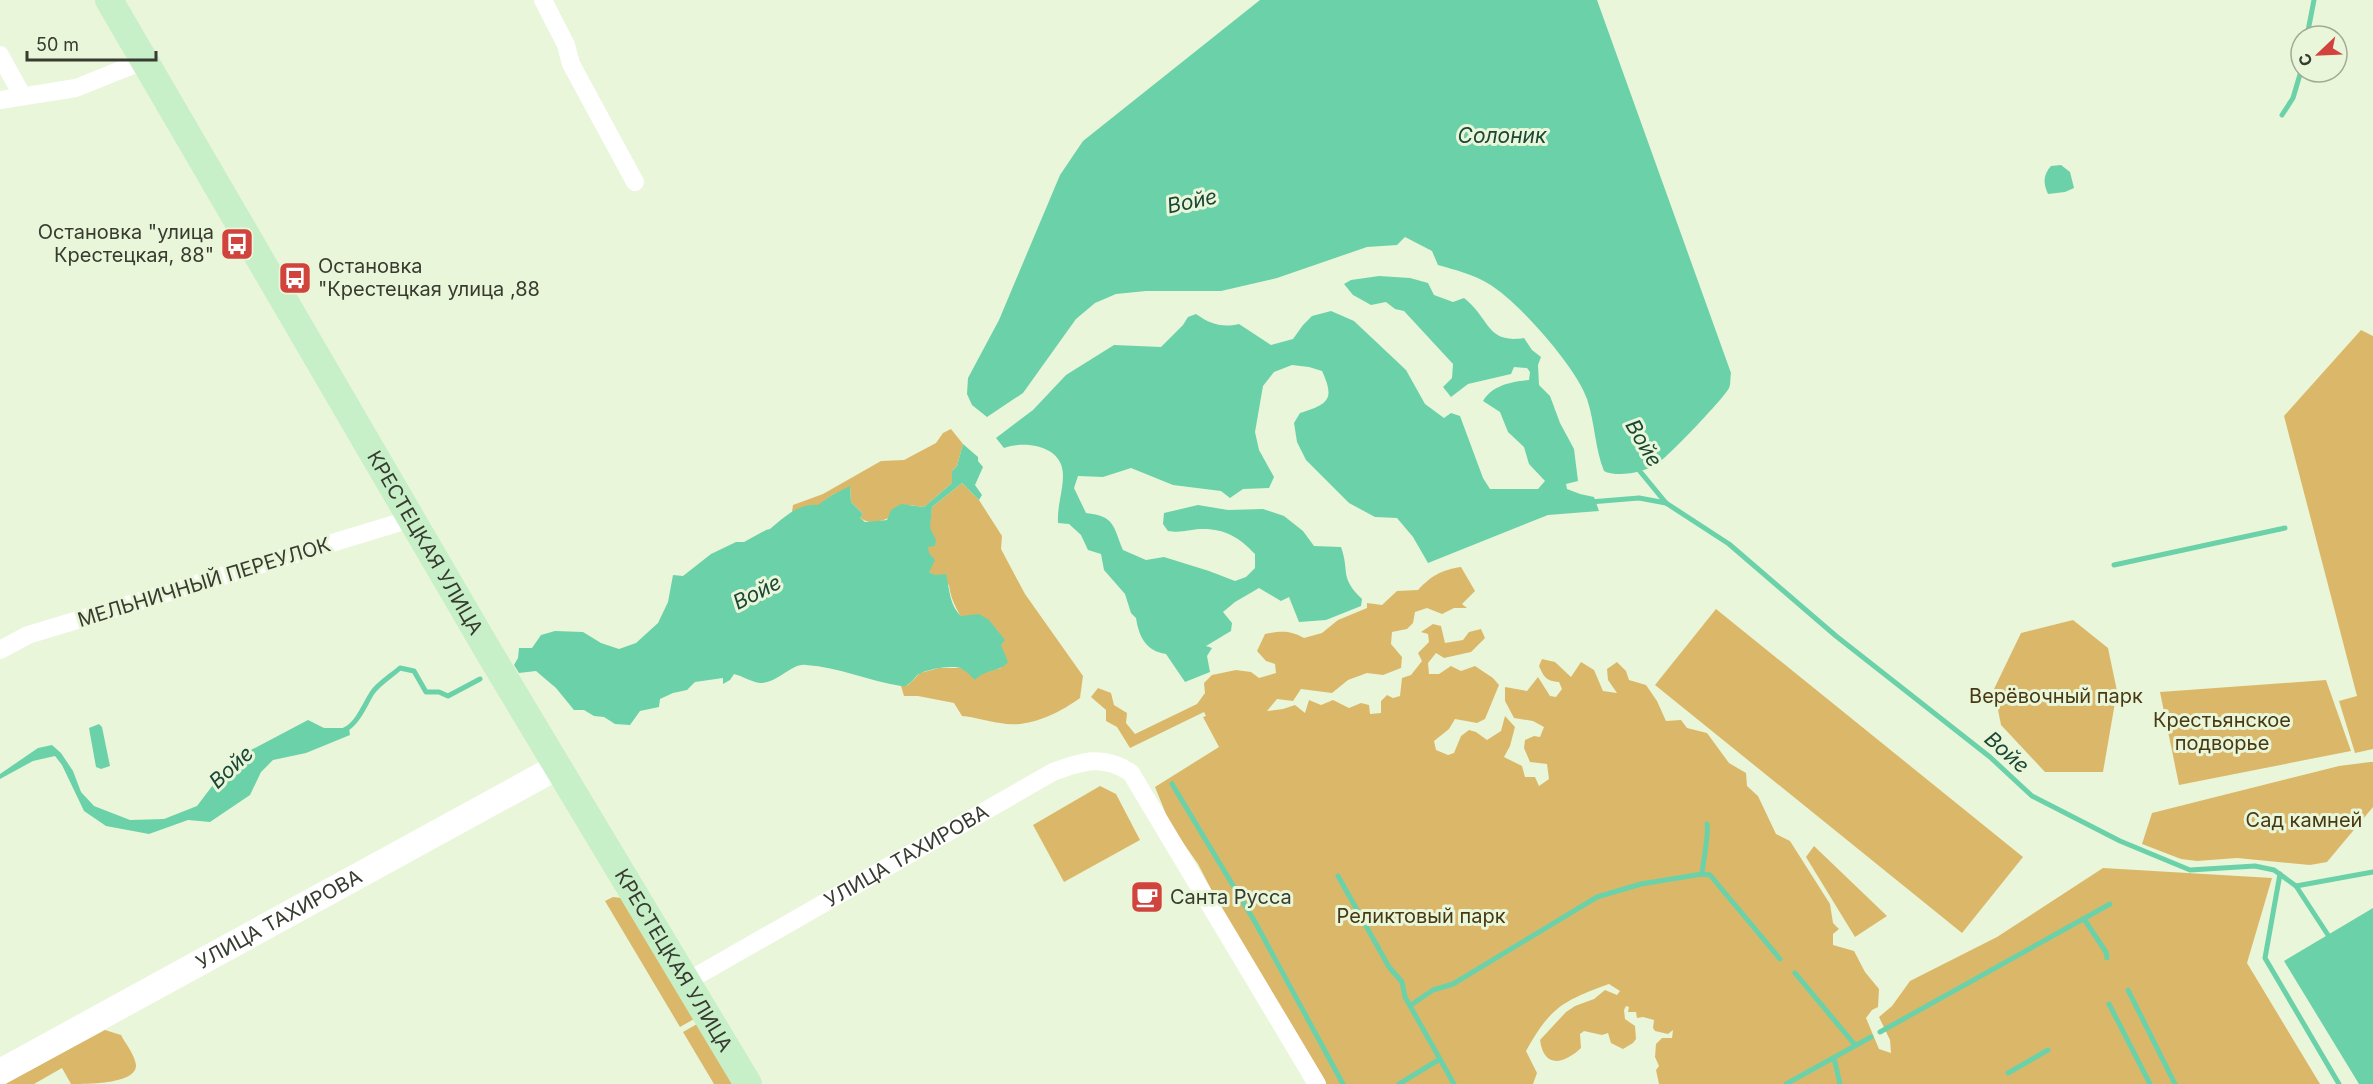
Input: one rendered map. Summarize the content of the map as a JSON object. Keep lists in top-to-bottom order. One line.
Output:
{"streets":{"main road":["КРЕСТЕЦКАЯ УЛИЦА","УЛИЦА ТАХИРОВА"],"street":["МЕЛЬНИЧНЫЙ ПЕРЕУЛОК"]},"crossings":[["КРЕСТЕЦКАЯ УЛИЦА","МЕЛЬНИЧНЫЙ ПЕРЕУЛОК"],["КРЕСТЕЦКАЯ УЛИЦА","УЛИЦА ТАХИРОВА"]],"water":["Солоник","Войе"],"parks":["Верёвочный парк","Крестьянское подворье","Сад камней","Реликтовый парк"],"places":{"bus stop":["Остановка \"улица Крестецкая, 88\"","Остановка \"Крестецкая улица ,88"],"cafe":["Санта Русса"]},"scale_bar":"50 m","north":"bottom left"}
